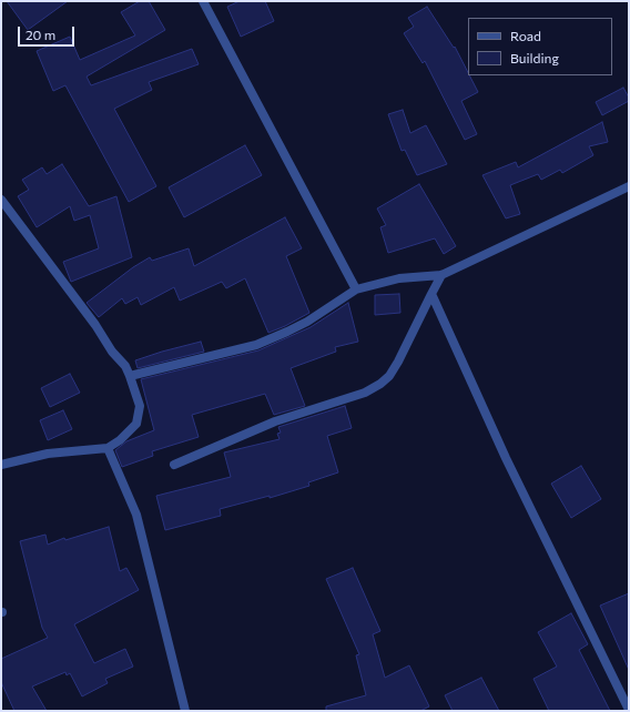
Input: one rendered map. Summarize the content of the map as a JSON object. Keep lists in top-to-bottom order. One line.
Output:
{"legend":["Road","Building"],"scale_bar":"20 m"}
